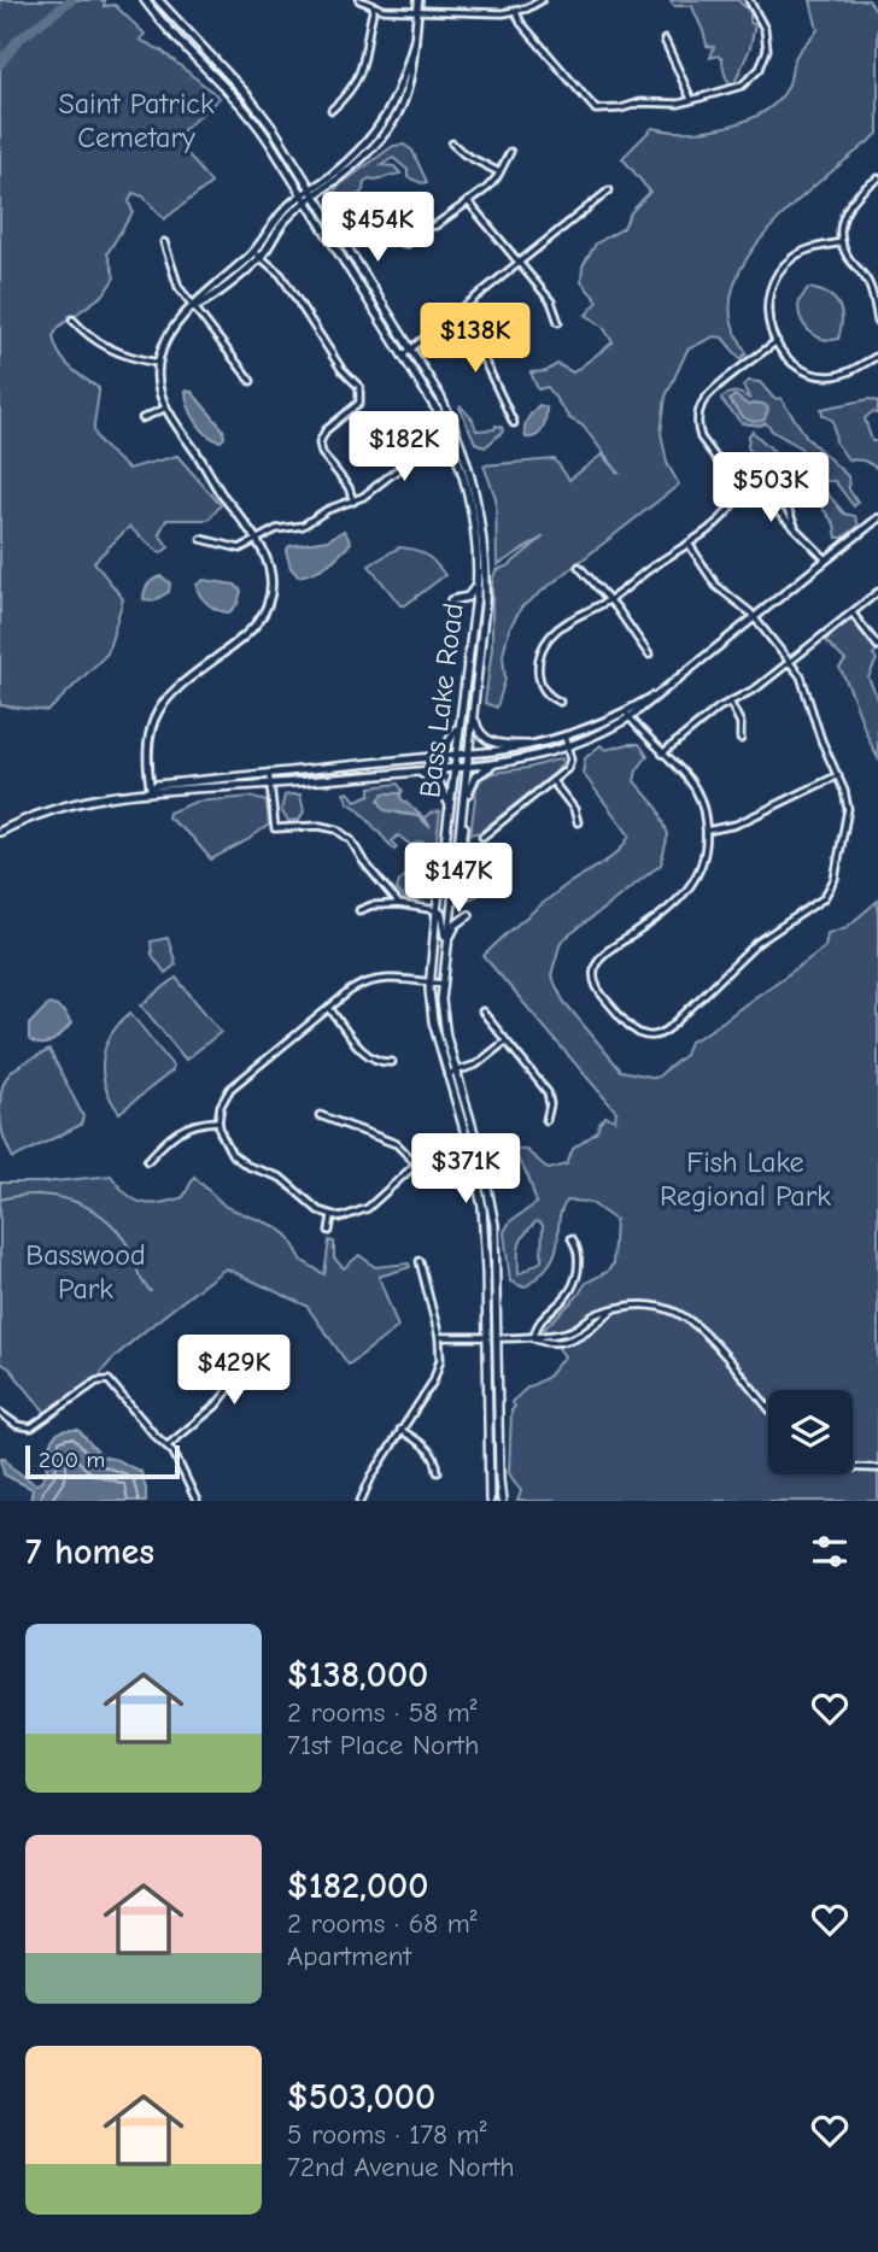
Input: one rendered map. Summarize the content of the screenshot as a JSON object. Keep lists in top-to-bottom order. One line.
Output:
{"streets":{"main road":["Bass Lake Road"]},"parks":["Saint Patrick Cemetary","Fish Lake Regional Park","Basswood Park"],"scale_bar":"200 m","page":{"price":["$454K","$138K","$182K","$503K","$147K","$371K","$429K"],"scale":"200 m","heading":"7 homes","list":[{"name":"$138,000","note":"2 rooms · 58 m² · 71st Place North"},{"name":"$182,000","note":"2 rooms · 68 m² · Apartment"},{"name":"$503,000","note":"5 rooms · 178 m² · 72nd Avenue North"}]}}
